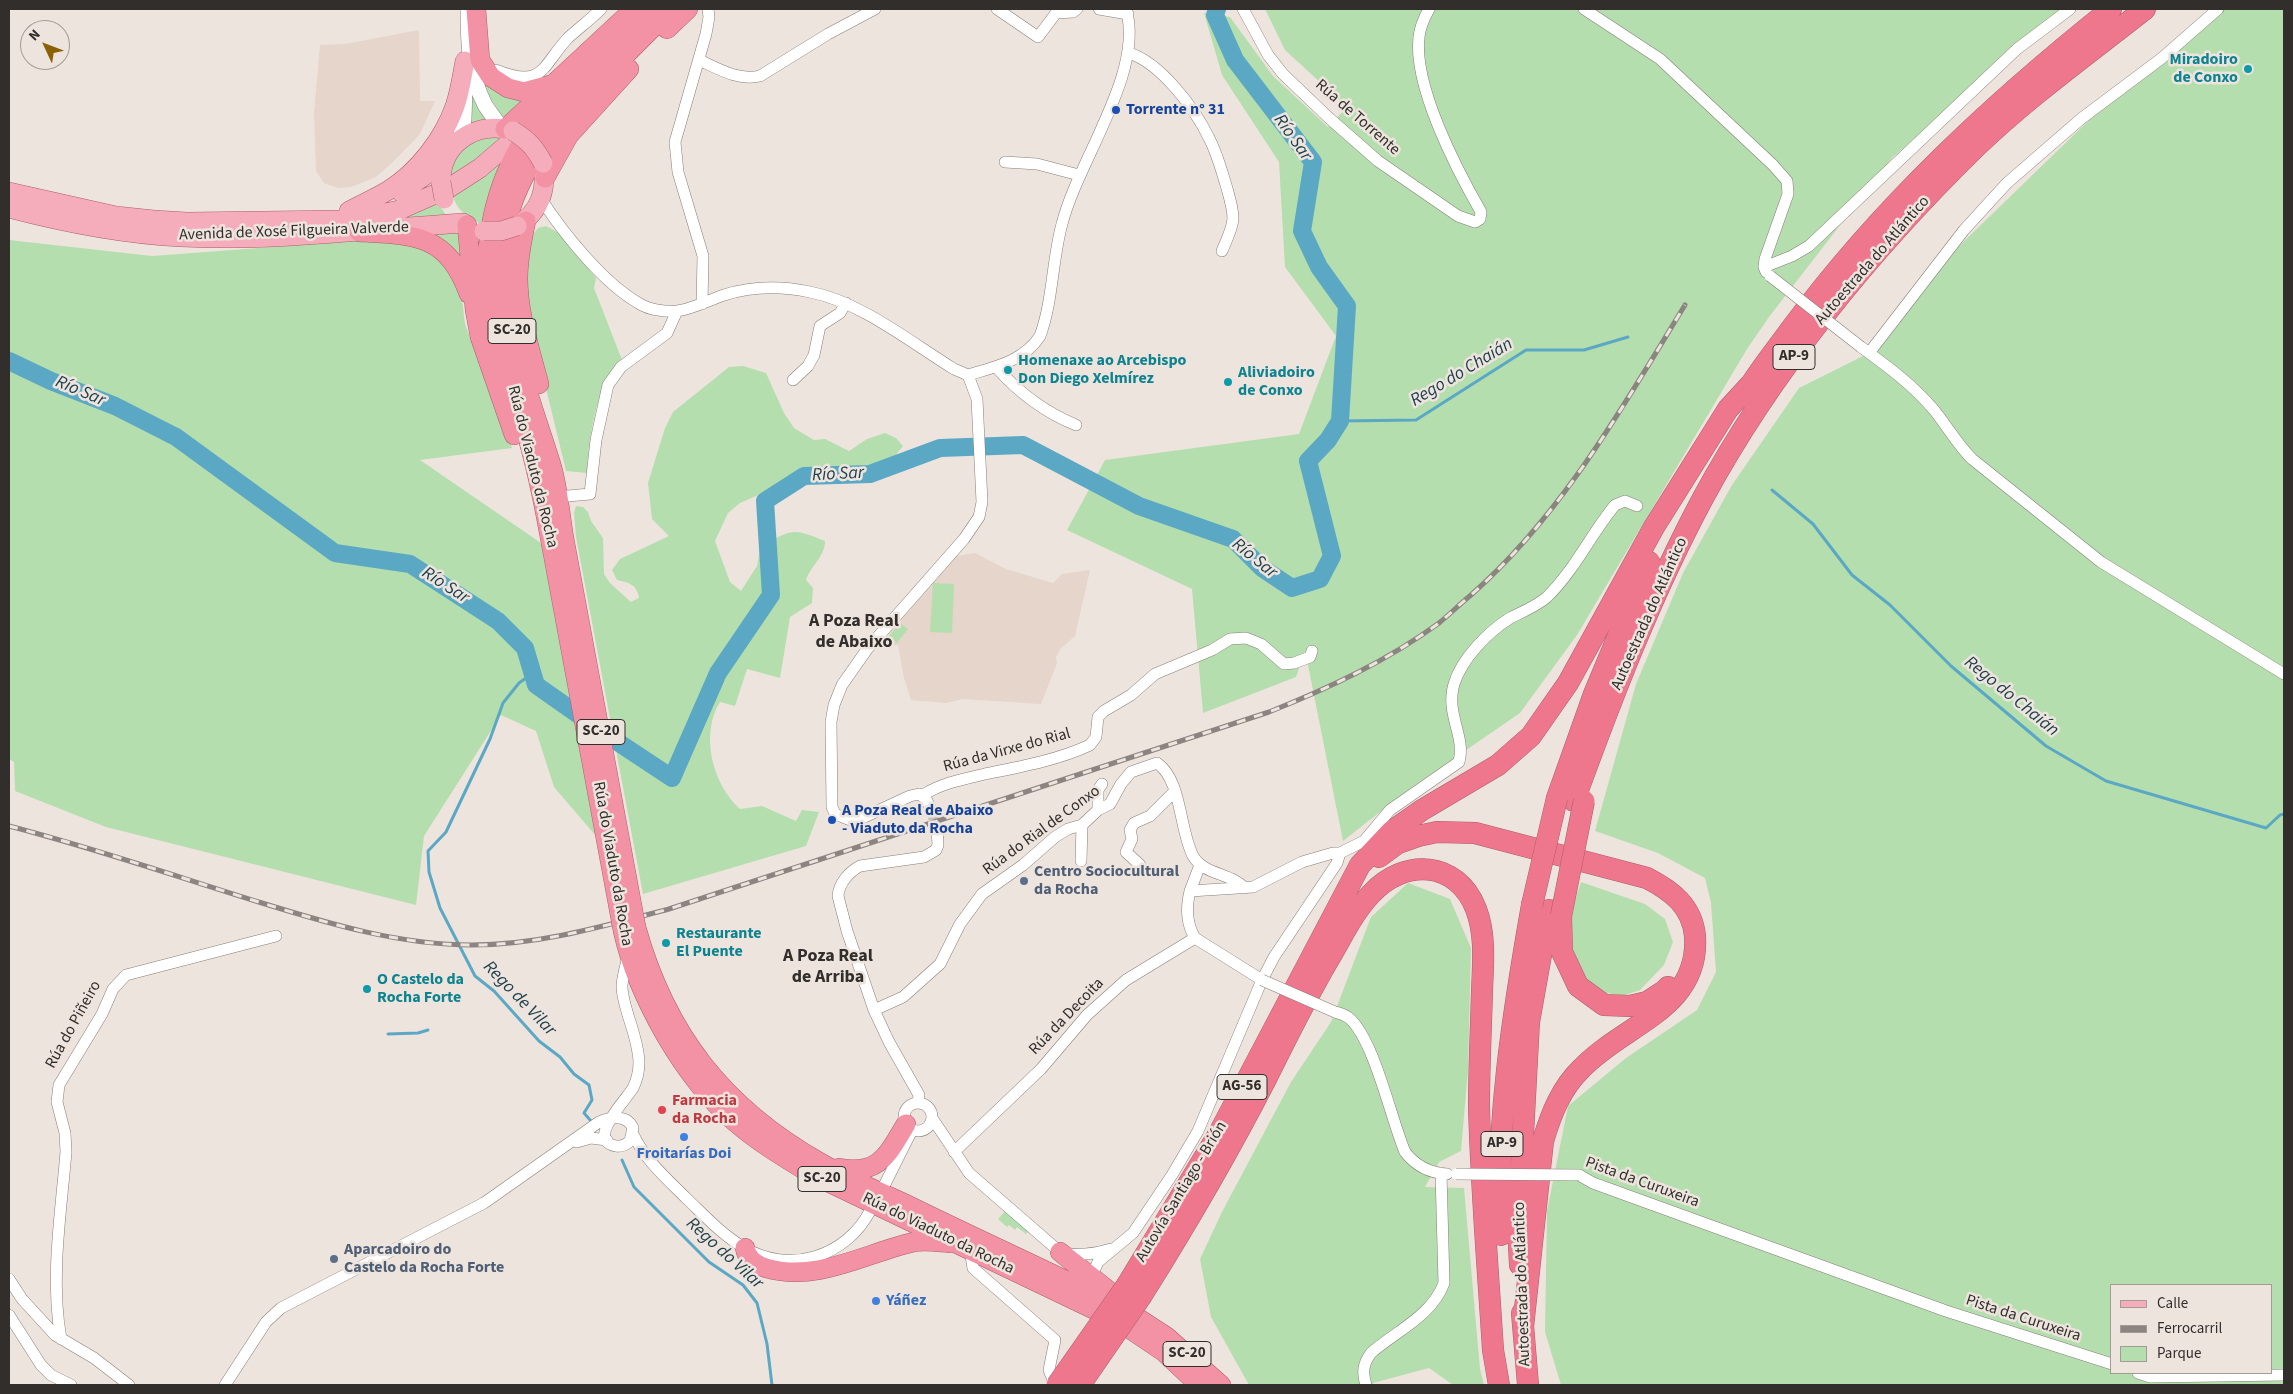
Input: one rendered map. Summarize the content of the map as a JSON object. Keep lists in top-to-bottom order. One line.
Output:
{"streets":{"highway":["Autoestrada do Atlántico","SC-20","AP-9","Rúa do Viaduto da Rocha","AG-56","Autovía Santiago - Brión"],"main road":["Avenida de Xosé Filgueira Valverde"],"street":["Rúa de Torrente","Rúa da Virxe do Rial","Rúa do Rial de Conxo","Rúa da Decoita","Rúa do Piñeiro","Pista da Curuxeira"]},"crossings":[["Avenida de Xosé Filgueira Valverde","SC-20"],["Autoestrada do Atlántico","Autovía Santiago - Brión"],["SC-20","Rúa do Viaduto da Rocha"],["Rúa da Decoita","Pista da Curuxeira"]],"districts":["A Poza Real de Abaixo","A Poza Real de Arriba"],"water":["Río Sar","Rego do Chaián","Rego de Vilar","Rego do Vilar"],"places":["Miradoiro de Conxo","Torrente n° 31","Homenaxe ao Arcebispo Don Diego Xelmírez","Aliviadoiro de Conxo","A Poza Real de Abaixo - Viaduto da Rocha","Centro Sociocultural da Rocha","Restaurante El Puente","O Castelo da Rocha Forte","Farmacia da Rocha","Froitarías Doi","Aparcadoiro do Castelo da Rocha Forte","Yáñez"],"legend":["Calle","Ferrocarril","Parque"],"north":"top left"}
